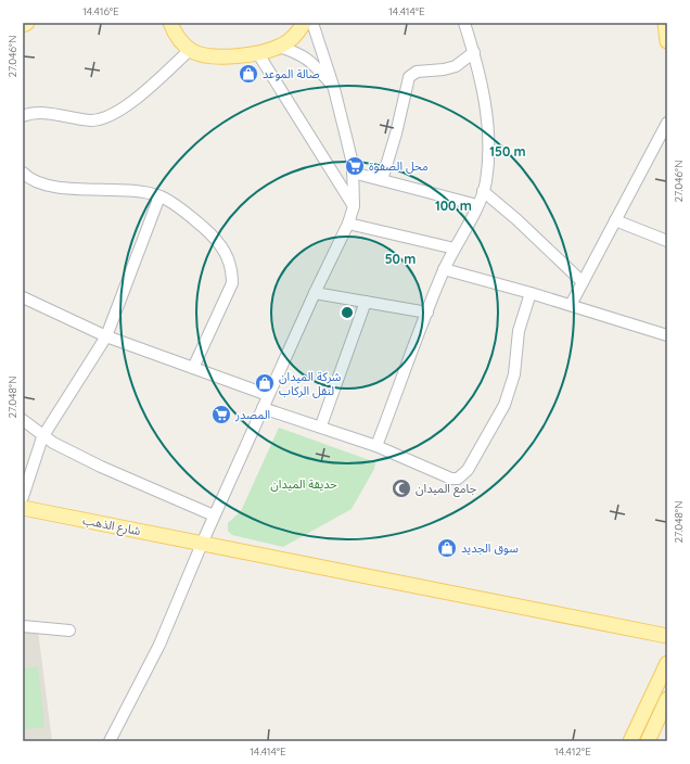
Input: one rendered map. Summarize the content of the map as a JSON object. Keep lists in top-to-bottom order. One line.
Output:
{"streets":{"main road":["شارع الذهب"]},"parks":["حديقة الميدان"],"places":{"shop":["صالة الموعد","شركة الميدان لنقل الركاب","سوق الجديد"],"supermarket":["محل الصفوة","المصدر"],"mosque":["جامع الميدان"]},"coordinates":["14.416°E","14.414°E","27.046°N","27.048°N","14.412°E"],"rings":["150 m","100 m","50 m"]}
